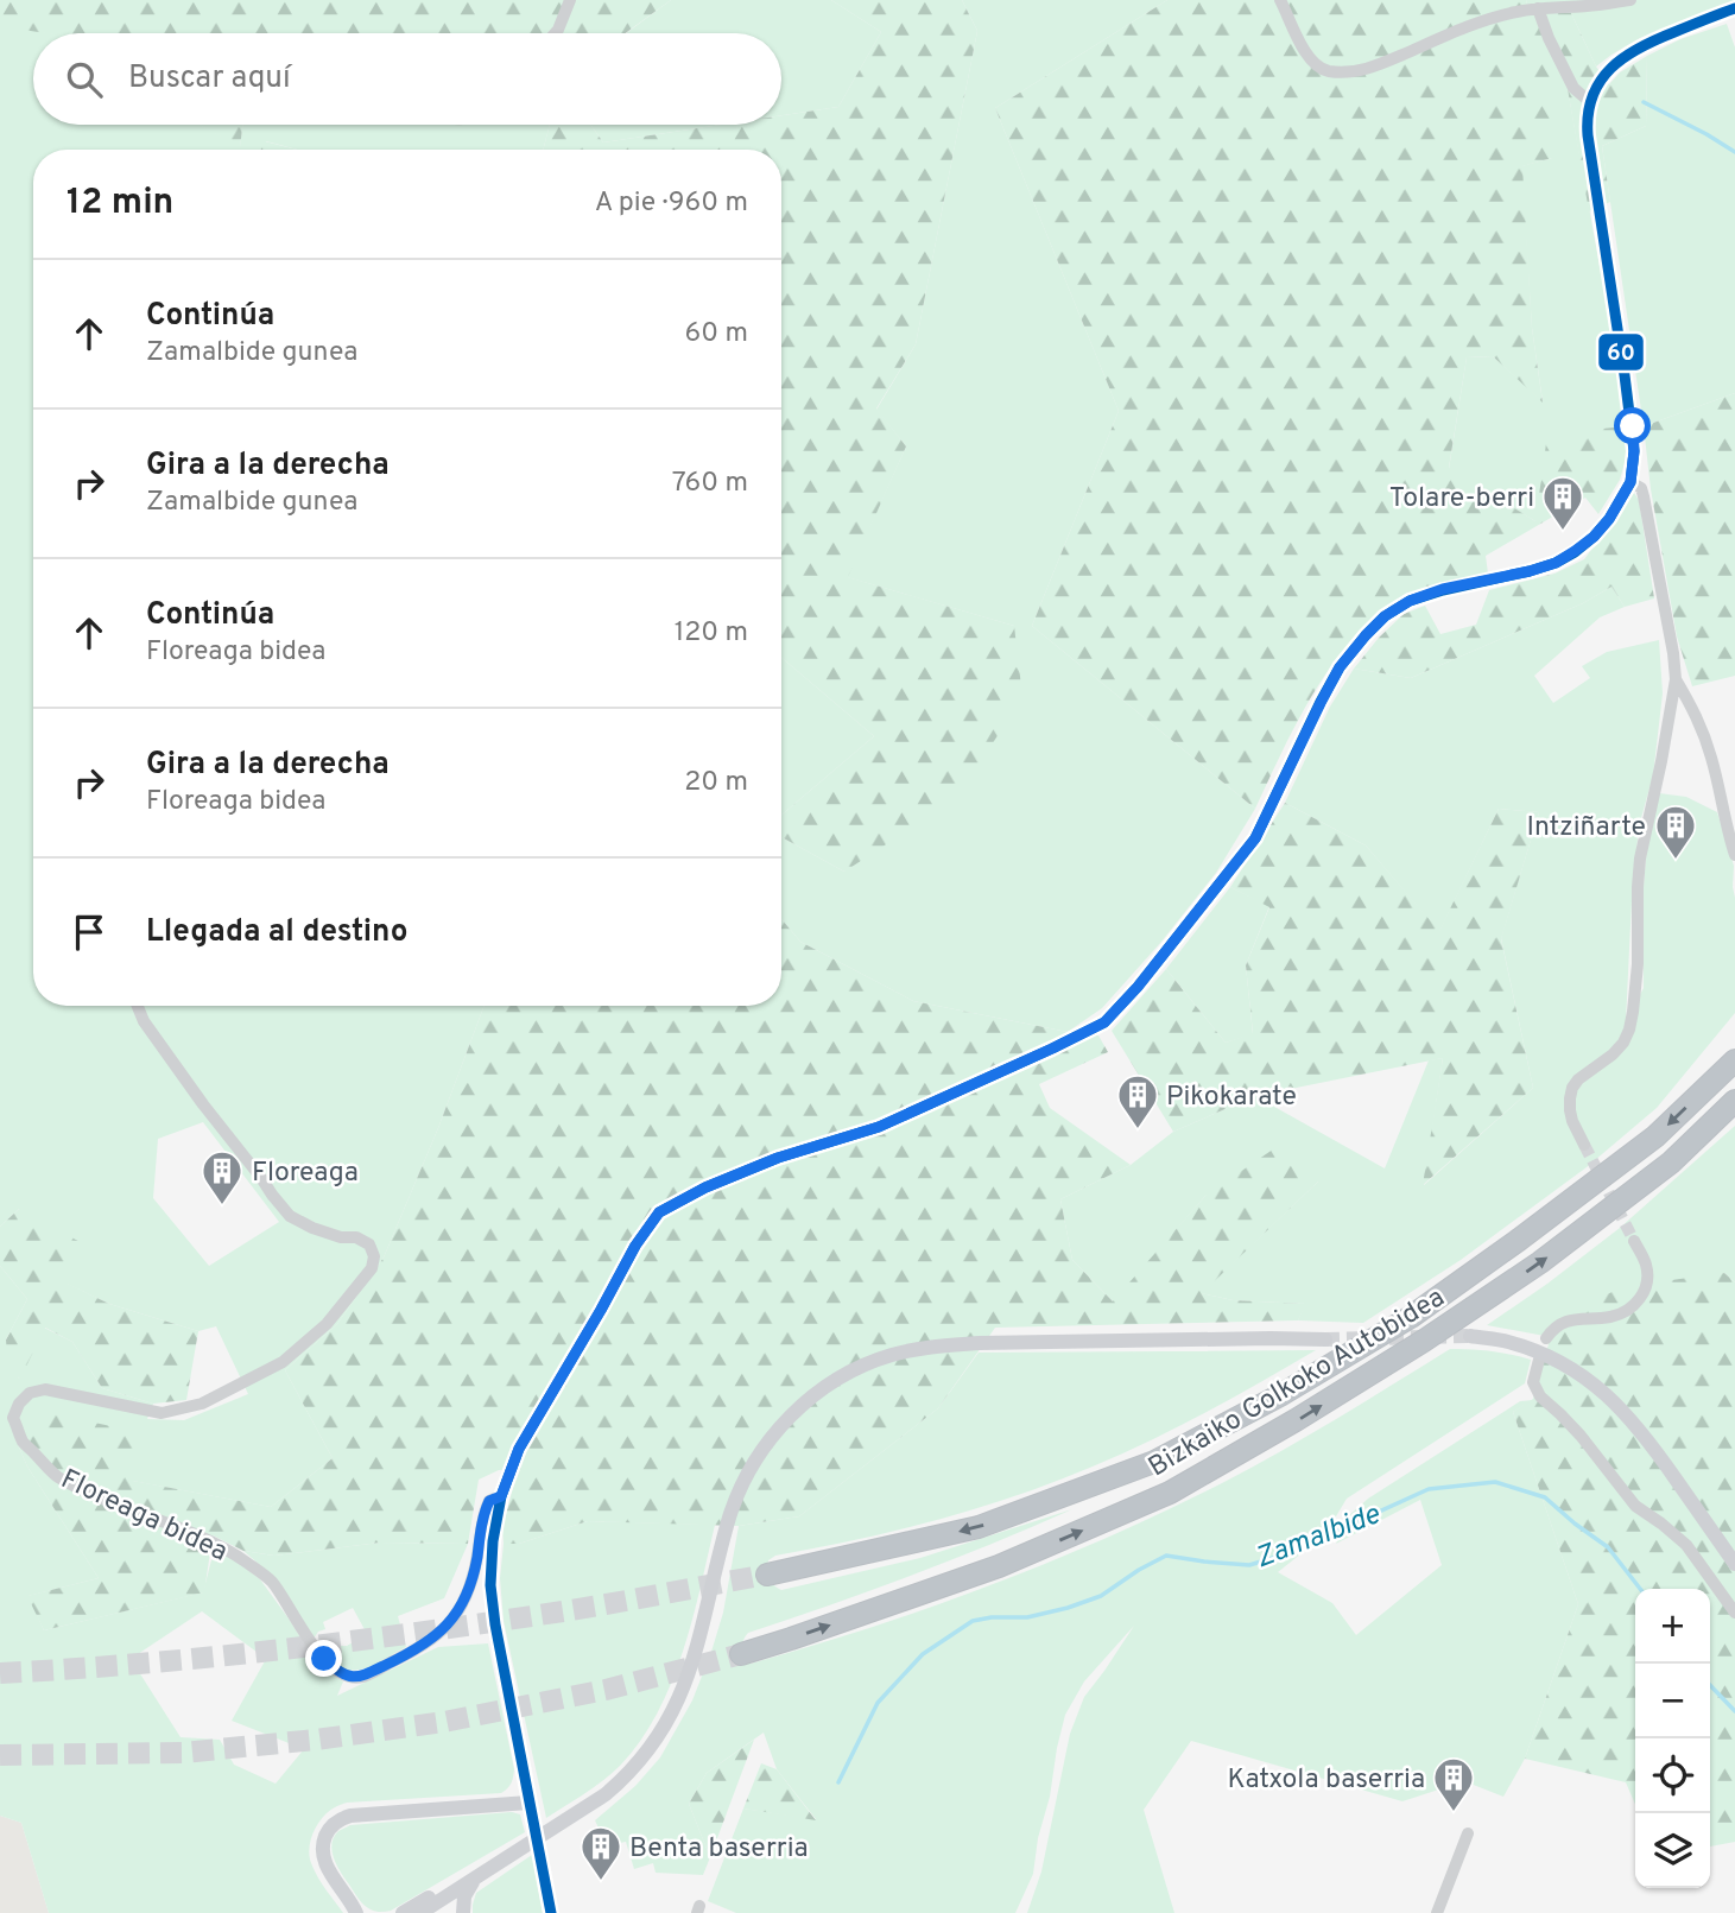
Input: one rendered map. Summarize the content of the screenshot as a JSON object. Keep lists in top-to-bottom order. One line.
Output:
{"streets":{"highway":["Bizkaiko Golkoko Autobidea"],"street":["Floreaga bidea"]},"water":["Zamalbide"],"places":{"building":["Tolare-berri","Intziñarte","Pikokarate","Floreaga","Katxola baserria","Benta baserria"]},"lines":["transit line 60"],"page":{"search":"Buscar aquí","heading":["12 min","A pie · 960 m"],"list":[["Continúa","Zamalbide gunea","60 m"],["Gira a la derecha","Zamalbide gunea","760 m"],["Continúa","Floreaga bidea","120 m"],["Gira a la derecha","Floreaga bidea","20 m"],"Llegada al destino"],"map_buttons":["+","−"]}}
